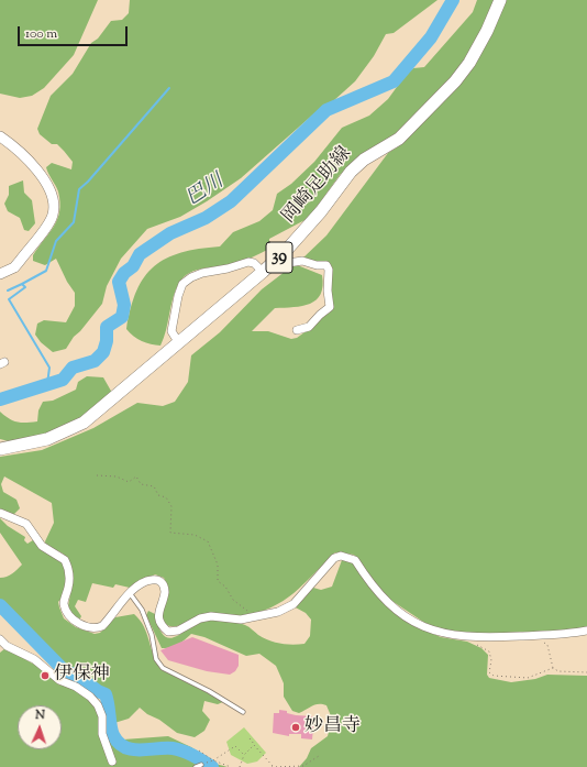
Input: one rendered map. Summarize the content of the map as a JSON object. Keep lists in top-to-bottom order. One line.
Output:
{"streets":{"main road":["岡崎足助線","39"]},"water":["巴川"],"places":["伊保神","妙昌寺"],"scale_bar":"100 m","north":"top"}
